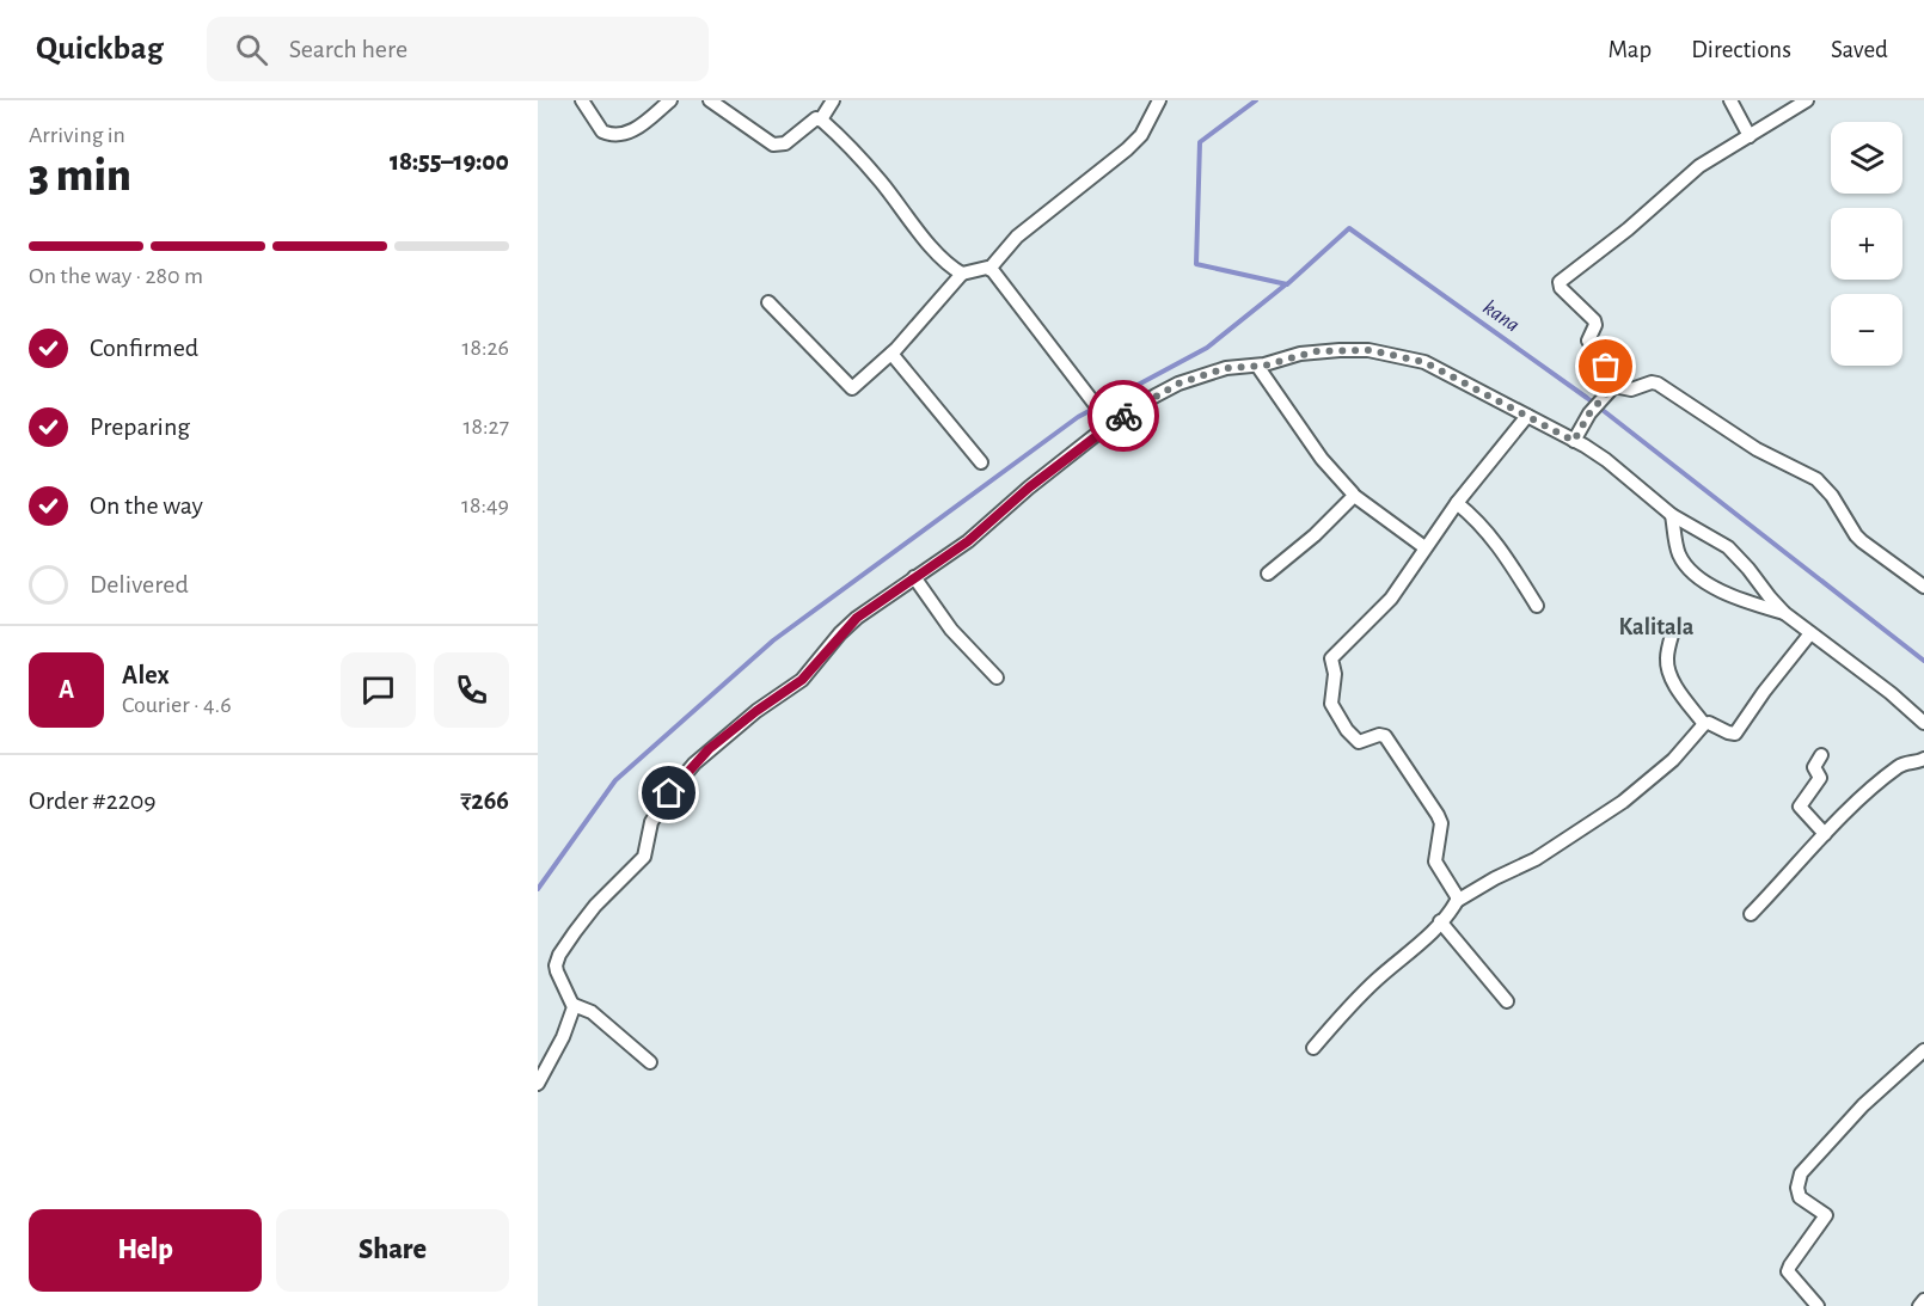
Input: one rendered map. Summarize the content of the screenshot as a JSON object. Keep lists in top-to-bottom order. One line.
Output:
{"districts":["Kalitala"],"water":["kana"],"page":{"header":"Quickbag","search":"Search here","nav":["Map","Directions","Saved"],"heading":["3 min","Arriving in","18:55–19:00"],"panel":["Alex","Courier · 4.6","Order #2209","₹266"],"map_buttons":["+","−"],"bar":"On the way · 280 m","list":[["Confirmed","18:26"],["Preparing","18:27"],["On the way","18:49"],"Delivered"],"round":"A","buttons":["Help","Share"]}}
